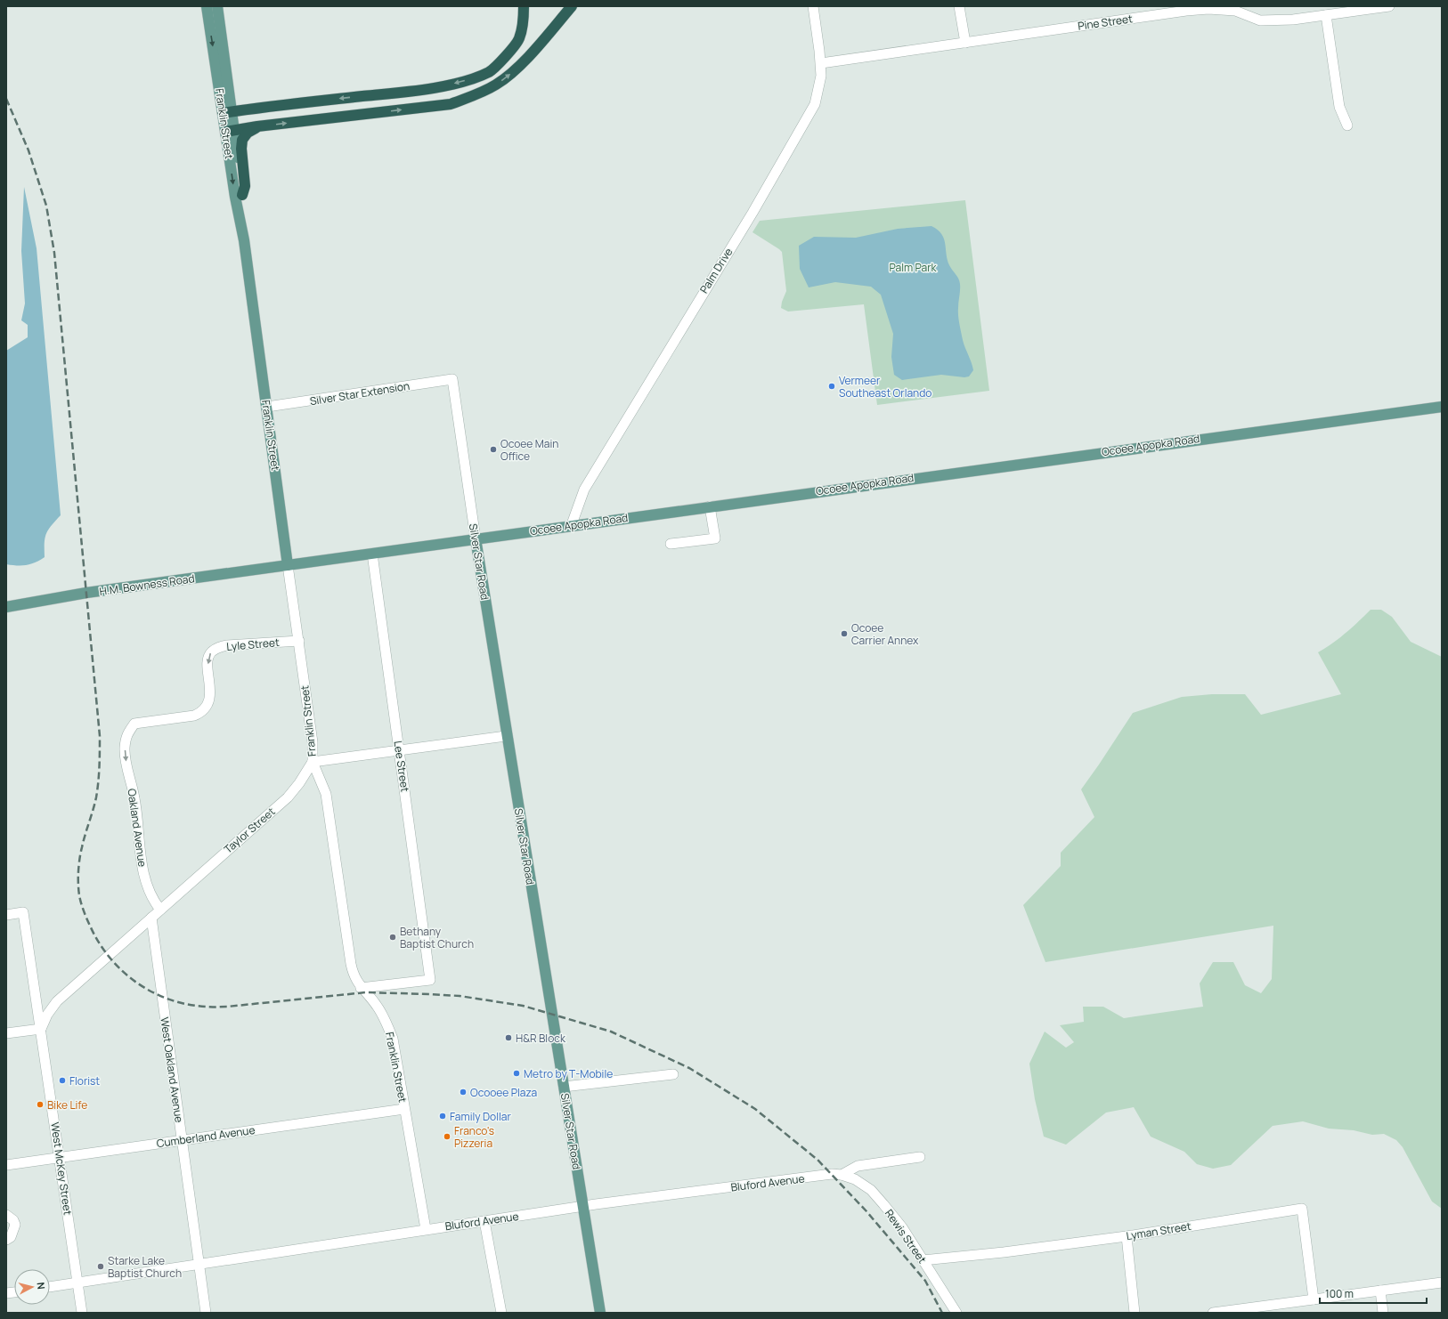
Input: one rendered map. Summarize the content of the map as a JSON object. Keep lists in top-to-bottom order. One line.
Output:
{"streets":{"main road":["Franklin Street","Ocoee Apopka Road","Silver Star Road","H.M. Bowness Road"],"street":["Pine Street","Palm Drive","Silver Star Extension","Lyle Street","Lee Street","Oakland Avenue","Taylor Street","West Oakland Avenue","Cumberland Avenue","West McKey Street","Bluford Avenue","Lyman Street","Rewis Street"]},"crossings":[["Pine Street","Palm Drive"],["Franklin Street","Silver Star Extension"],["Franklin Street","Ocoee Apopka Road"],["Franklin Street","H.M. Bowness Road"],["Franklin Street","Lyle Street"],["Franklin Street","Lee Street"],["Franklin Street","Taylor Street"],["Franklin Street","Cumberland Avenue"],["Franklin Street","Bluford Avenue"],["Palm Drive","Ocoee Apopka Road"],["Silver Star Extension","Silver Star Road"],["Ocoee Apopka Road","Silver Star Road"],["Ocoee Apopka Road","H.M. Bowness Road"],["Ocoee Apopka Road","Lee Street"],["Silver Star Road","Bluford Avenue"],["Lyle Street","Oakland Avenue"],["Oakland Avenue","Taylor Street"],["Taylor Street","West Oakland Avenue"],["Taylor Street","West McKey Street"],["West Oakland Avenue","Cumberland Avenue"],["West Oakland Avenue","Bluford Avenue"],["Cumberland Avenue","West McKey Street"],["West McKey Street","Bluford Avenue"],["Bluford Avenue","Rewis Street"],["Lyman Street","Rewis Street"]],"one_way":["Lyle Street","Oakland Avenue"],"parks":["Palm Park"],"places":["Vermeer Southeast Orlando","Ocoee Main Office","Ocoee Carrier Annex","Bethany Baptist Church","H&R Block","Metro by T-Mobile","Florist","Ocooee Plaza","Bike Life","Family Dollar","Franco's Pizzeria","Starke Lake Baptist Church"],"scale_bar":"100 m","north":"right"}
